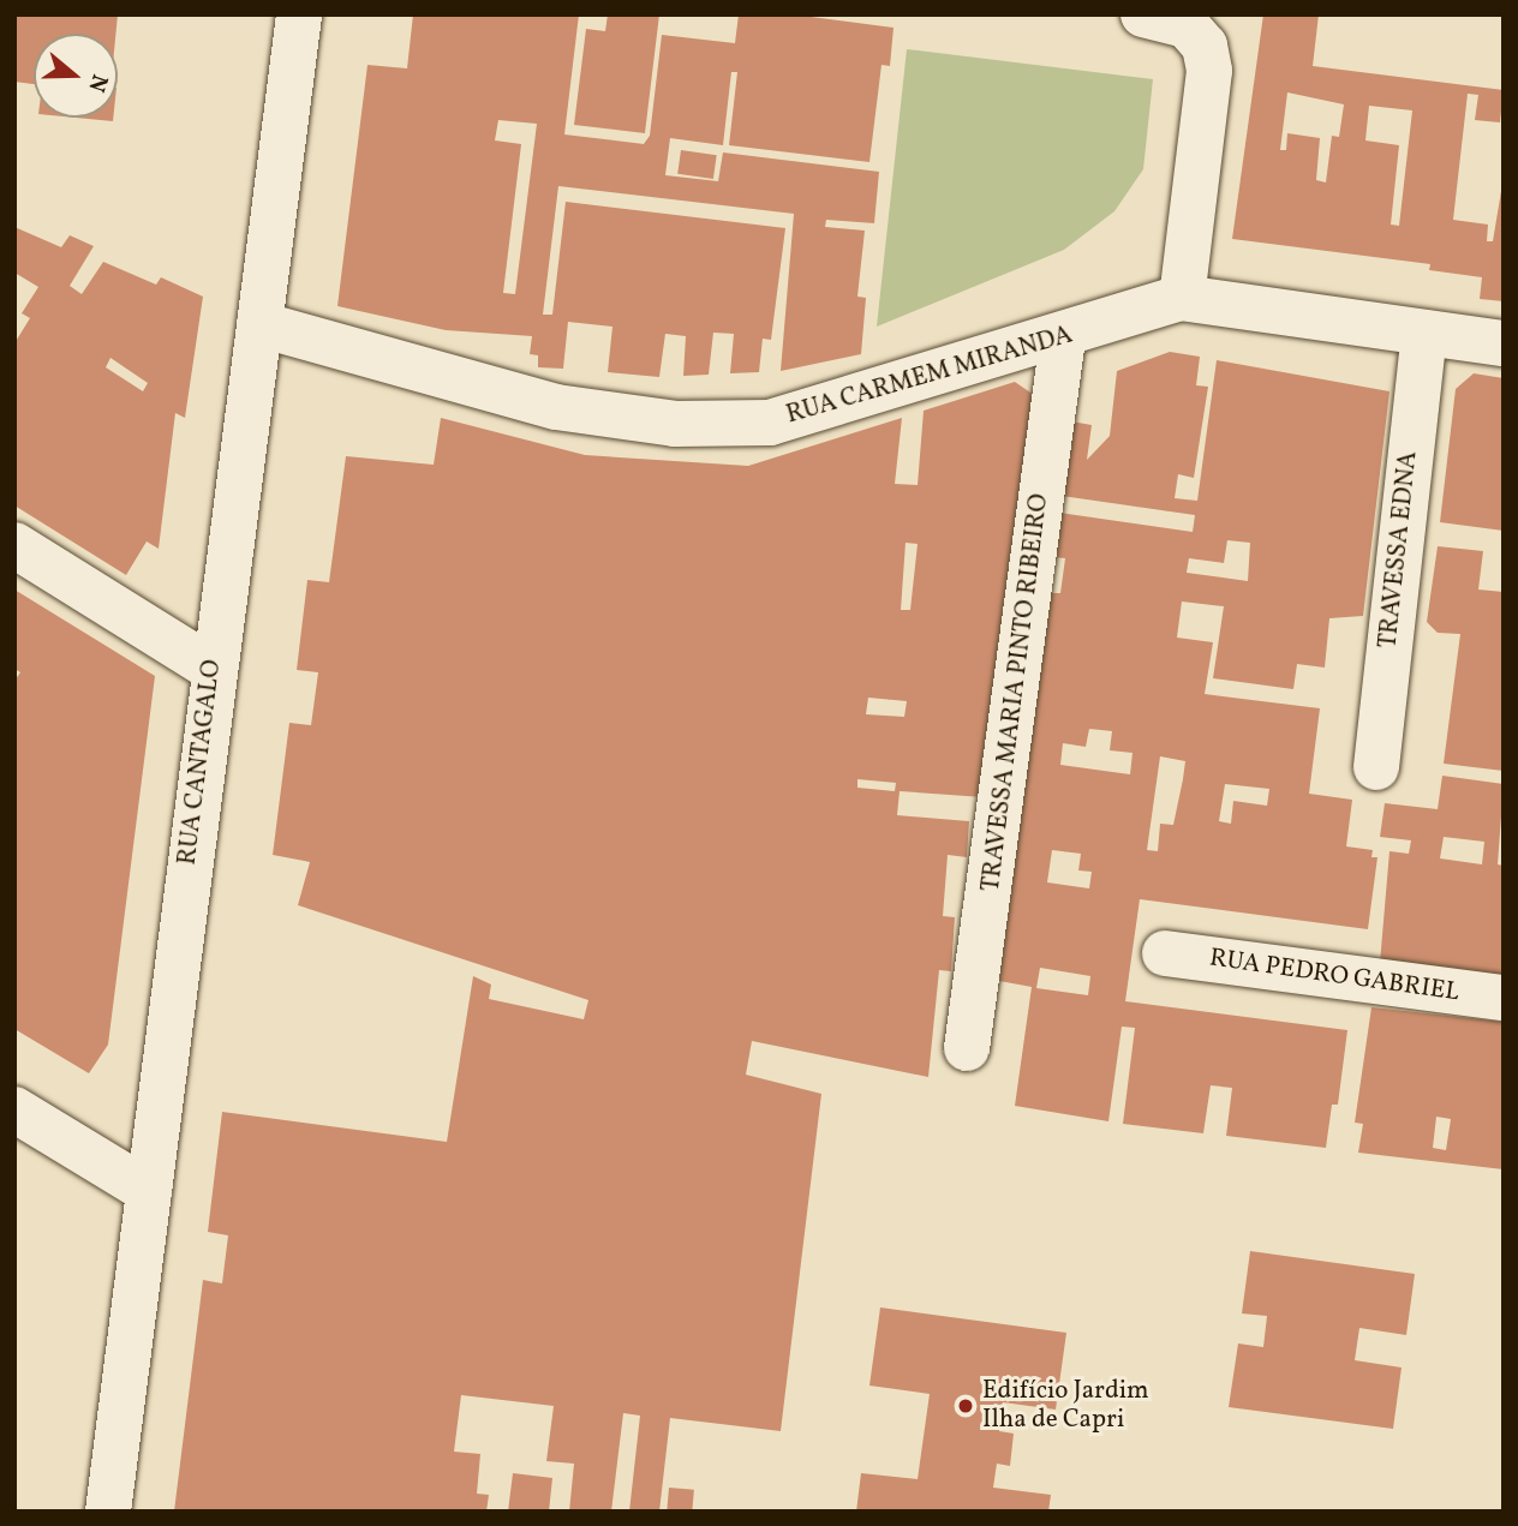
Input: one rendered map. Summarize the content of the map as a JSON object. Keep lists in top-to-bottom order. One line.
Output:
{"streets":{"street":["RUA CARMEM MIRANDA","TRAVESSA EDNA","TRAVESSA MARIA PINTO RIBEIRO","RUA CANTAGALO","RUA PEDRO GABRIEL"]},"crossings":[["RUA CARMEM MIRANDA","TRAVESSA EDNA"],["RUA CARMEM MIRANDA","TRAVESSA MARIA PINTO RIBEIRO"],["RUA CARMEM MIRANDA","RUA CANTAGALO"]],"places":["Edifício Jardim Ilha de Capri"],"north":"right"}
